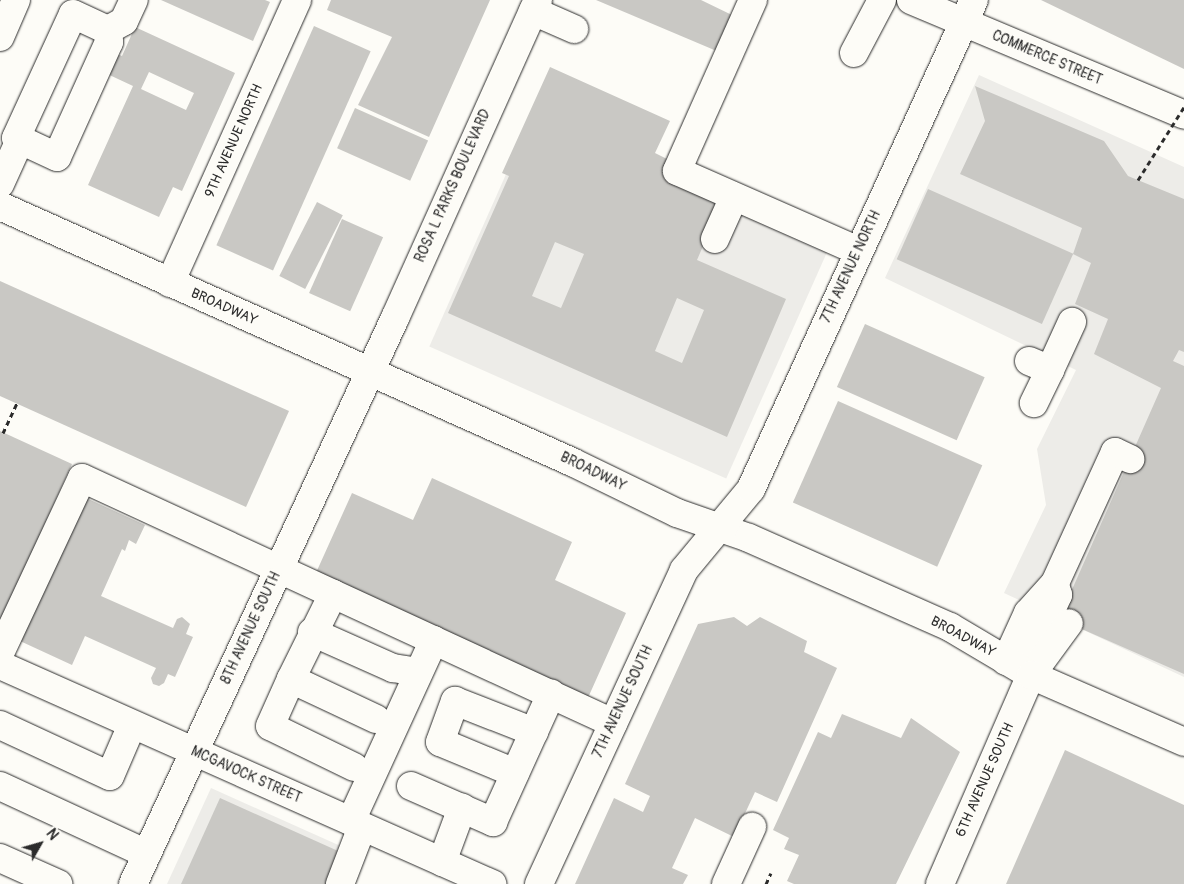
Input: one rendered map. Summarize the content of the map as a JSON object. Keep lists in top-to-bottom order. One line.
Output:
{"streets":{"street":["COMMERCE STREET","9TH AVENUE NORTH","ROSA L PARKS BOULEVARD","7TH AVENUE NORTH","BROADWAY","8TH AVENUE SOUTH","7TH AVENUE SOUTH","MCGAVOCK STREET","6TH AVENUE SOUTH"]},"crossings":[["COMMERCE STREET","7TH AVENUE NORTH"],["9TH AVENUE NORTH","BROADWAY"],["ROSA L PARKS BOULEVARD","BROADWAY"],["ROSA L PARKS BOULEVARD","8TH AVENUE SOUTH"],["7TH AVENUE NORTH","BROADWAY"],["7TH AVENUE NORTH","7TH AVENUE SOUTH"],["BROADWAY","8TH AVENUE SOUTH"],["BROADWAY","7TH AVENUE SOUTH"],["BROADWAY","6TH AVENUE SOUTH"],["8TH AVENUE SOUTH","MCGAVOCK STREET"]],"north":"top right"}
